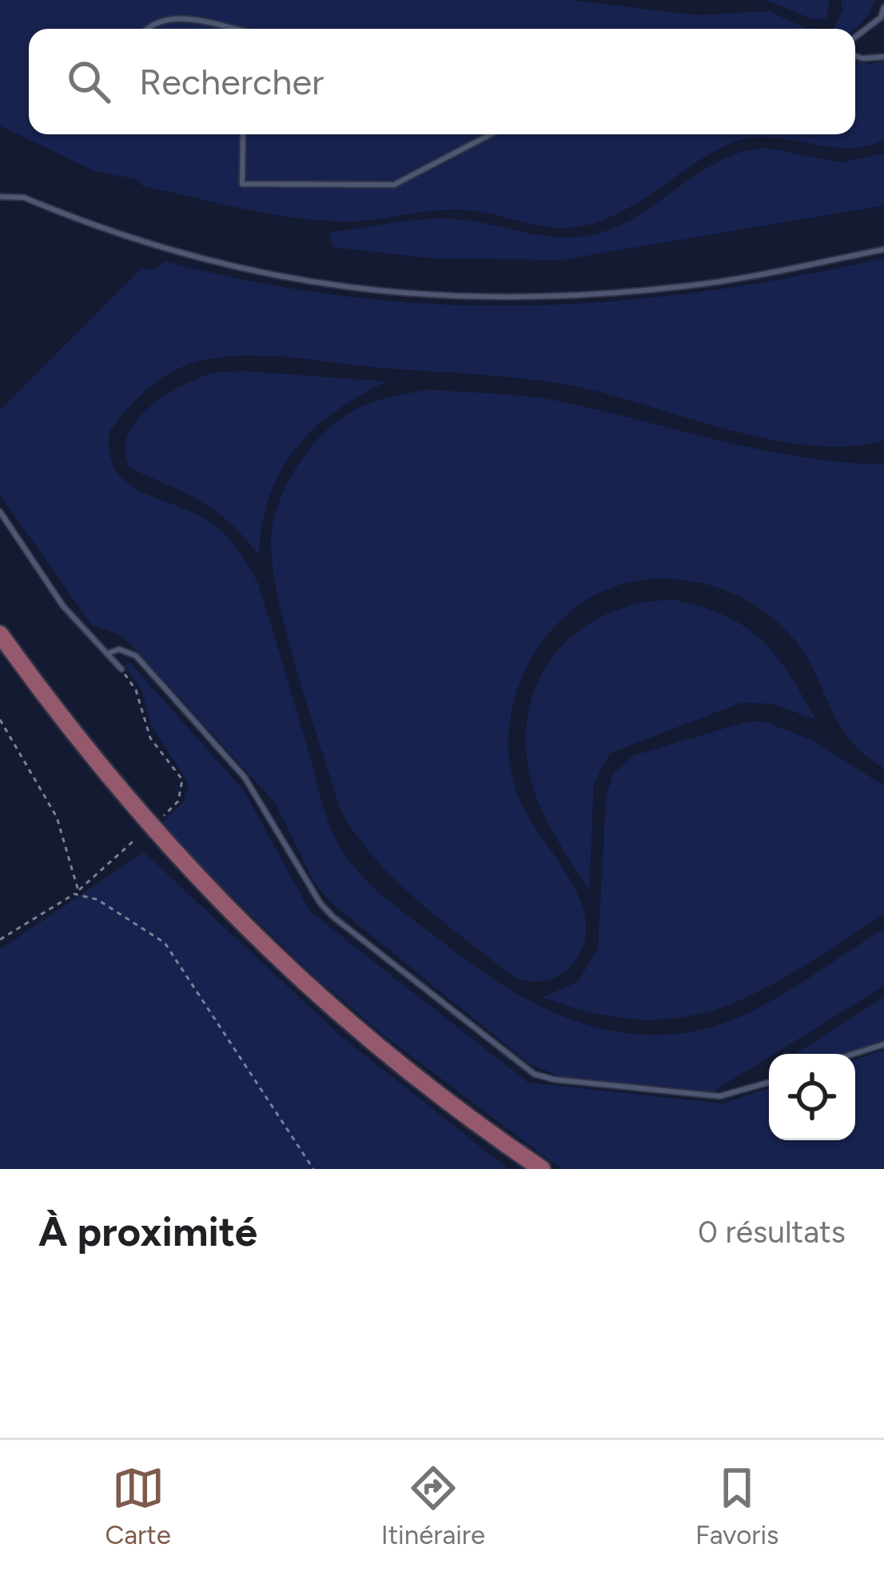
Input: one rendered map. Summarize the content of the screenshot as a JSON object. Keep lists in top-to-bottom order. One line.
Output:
{"page":{"search":"Rechercher","heading":["À proximité","0 résultats"],"nav":["Carte","Itinéraire","Favoris"]}}
